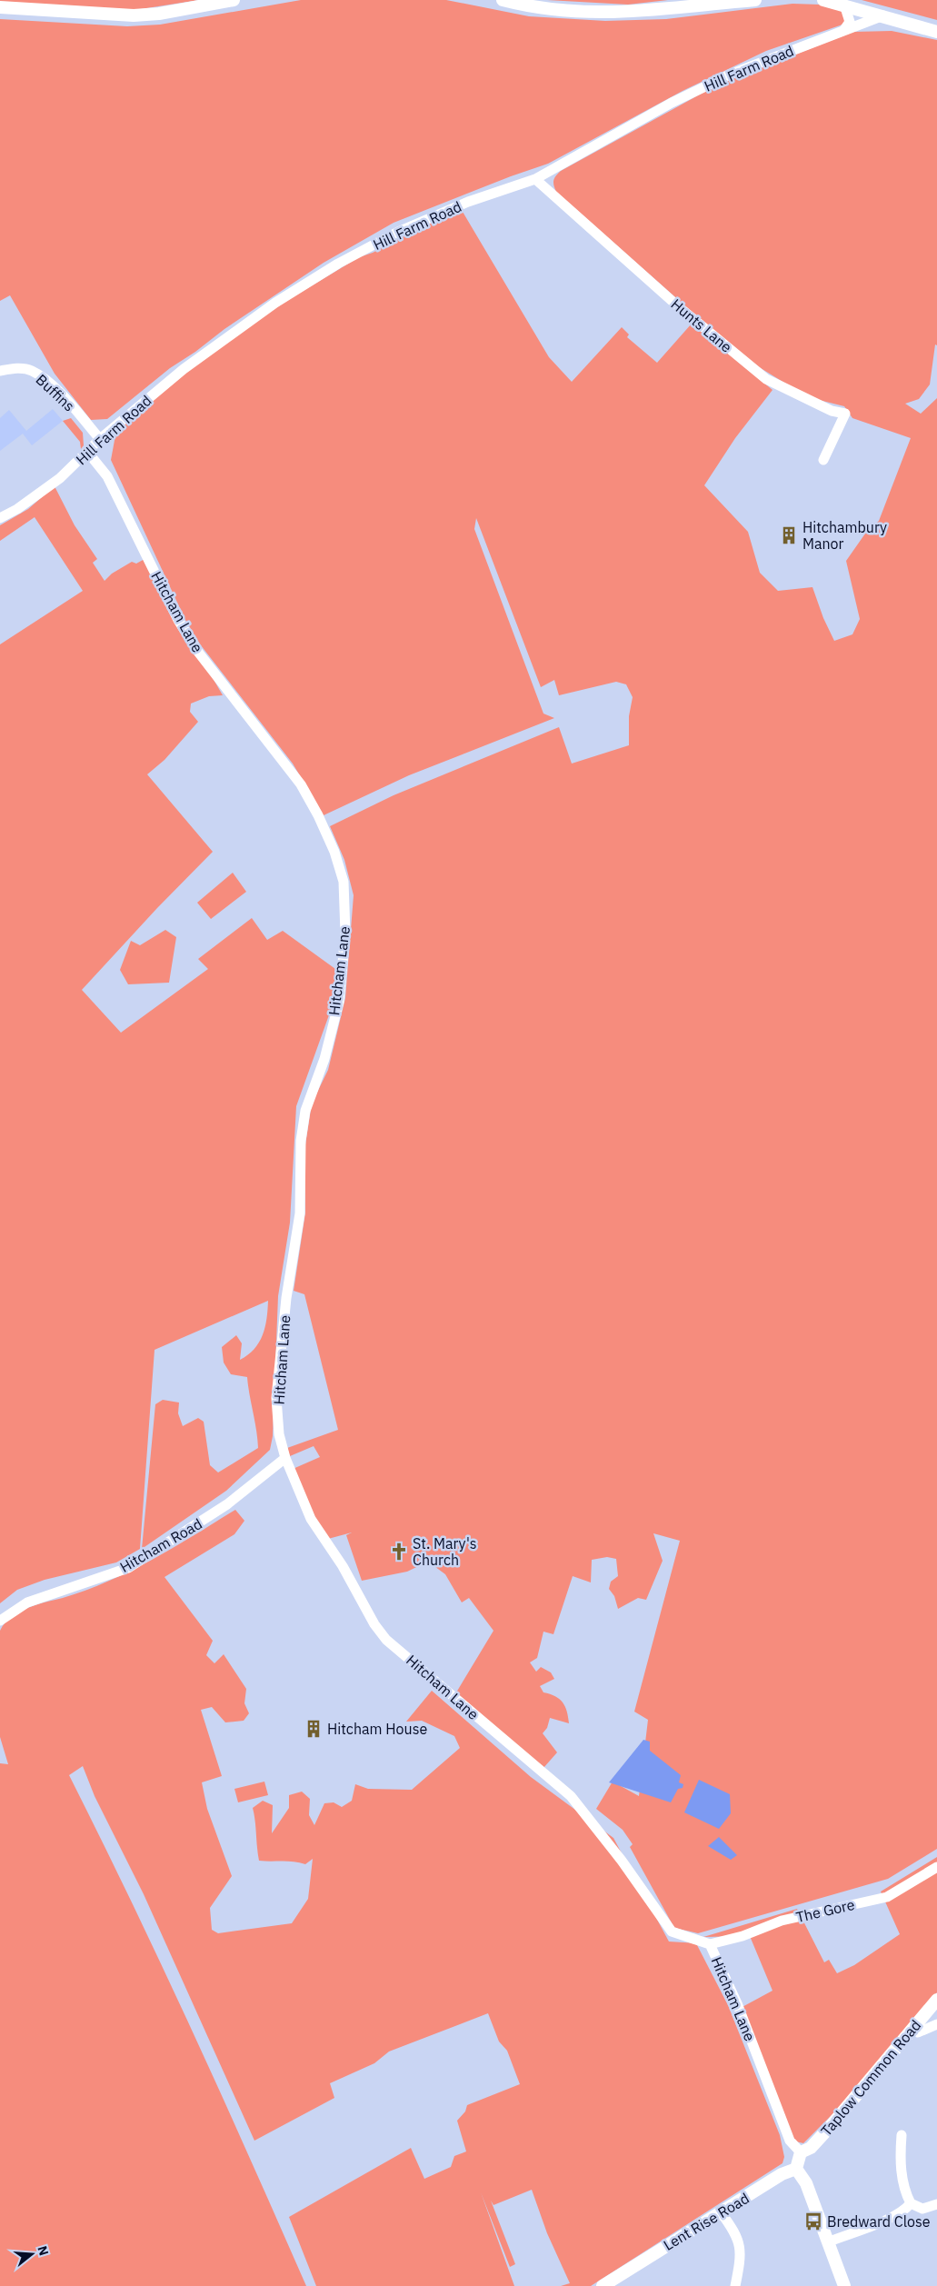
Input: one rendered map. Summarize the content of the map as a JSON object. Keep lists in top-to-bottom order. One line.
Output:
{"streets":{"street":["Hill Farm Road","Hunts Lane","Buffins","Hitcham Lane","Hitcham Road","The Gore","Taplow Common Road","Lent Rise Road"]},"crossings":[["Hill Farm Road","Hunts Lane"],["Hill Farm Road","Buffins"],["Hill Farm Road","Hitcham Lane"],["Hitcham Lane","Hitcham Road"],["Hitcham Lane","The Gore"],["Hitcham Lane","Taplow Common Road"]],"places":{"building":["Hitchambury Manor","Hitcham House"],"church":["St. Mary's Church"],"bus stop":["Bredward Close"]},"north":"right"}
